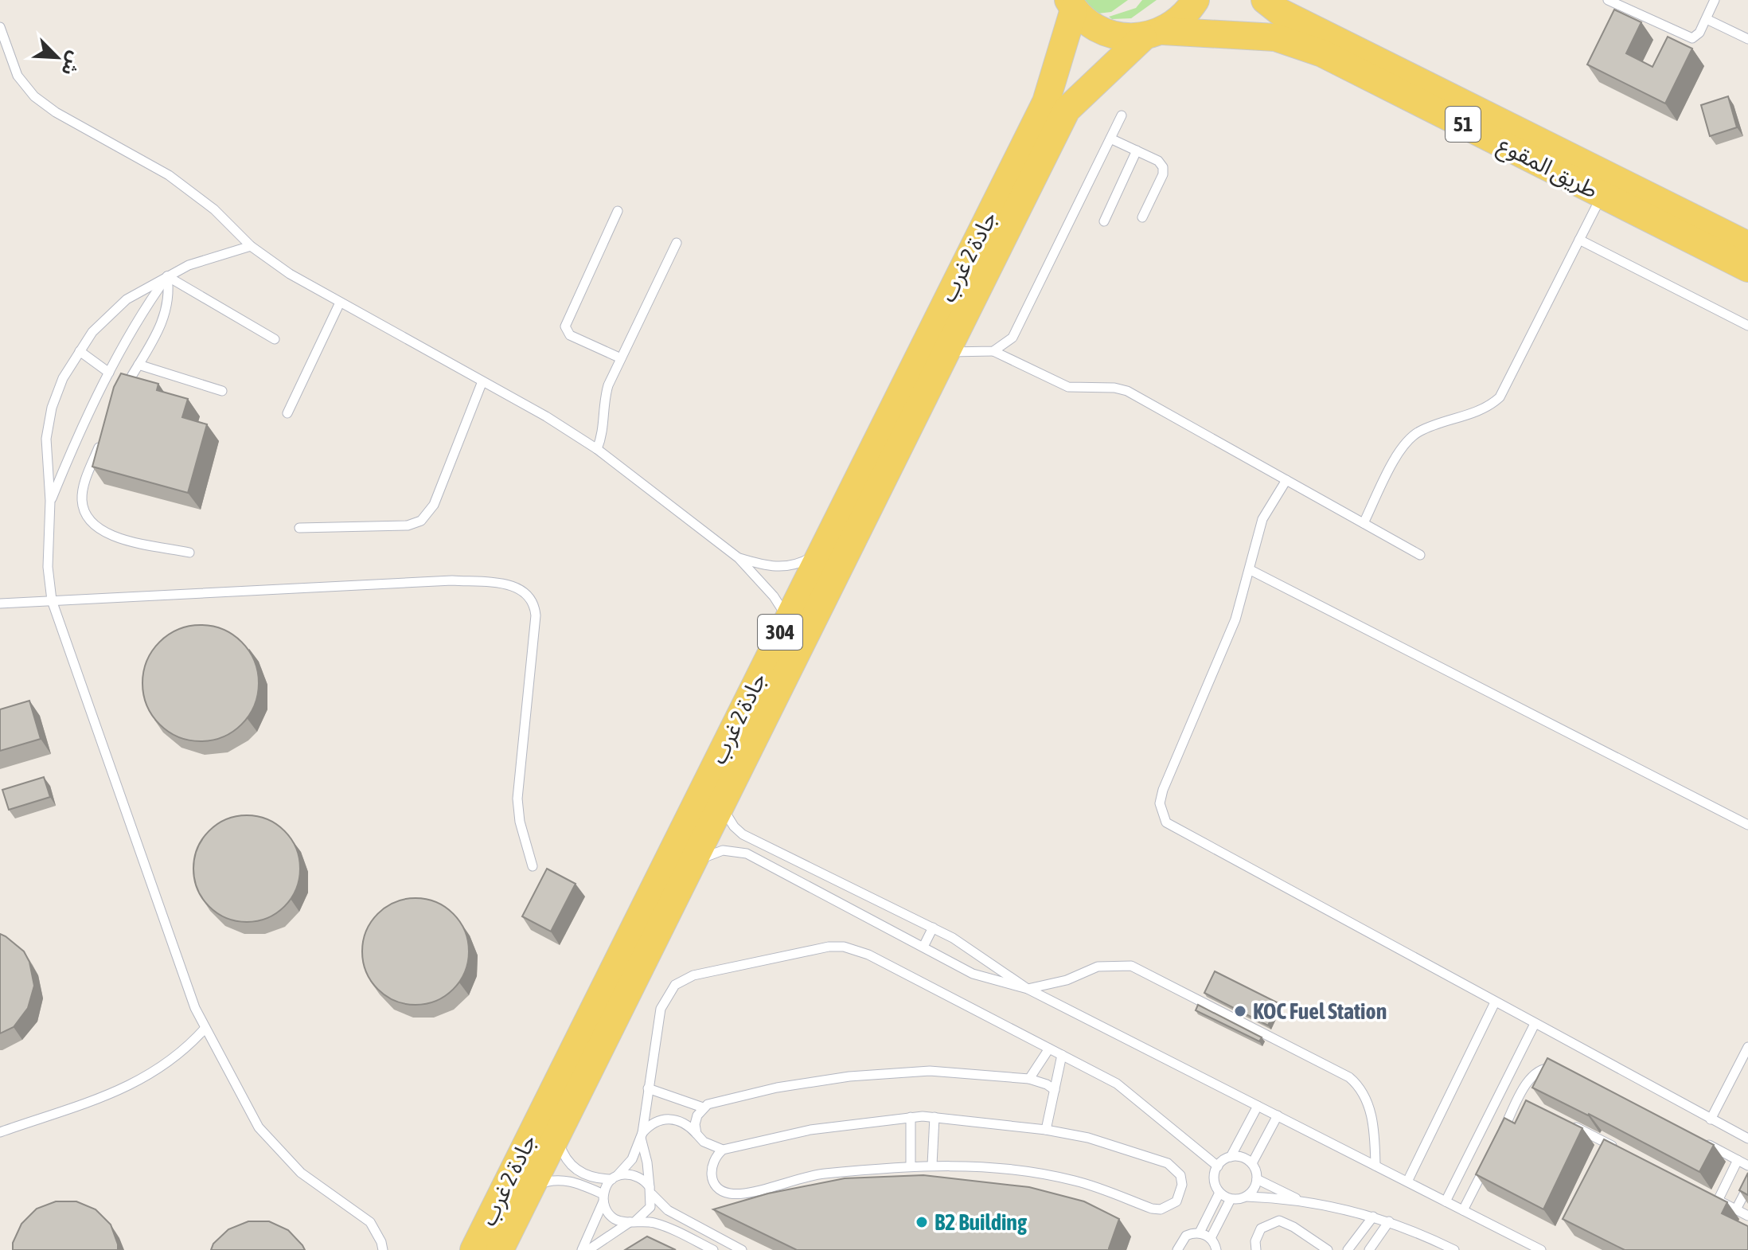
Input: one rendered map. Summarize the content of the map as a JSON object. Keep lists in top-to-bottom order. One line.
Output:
{"streets":{"main road":["51","طريق المقوع","جادة 2 غرب","304"]},"crossings":[["51","طريق المقوع"],["51","جادة 2 غرب"],["طريق المقوع","جادة 2 غرب"]],"places":["KOC Fuel Station","B2 Building"],"north":"bottom right"}
